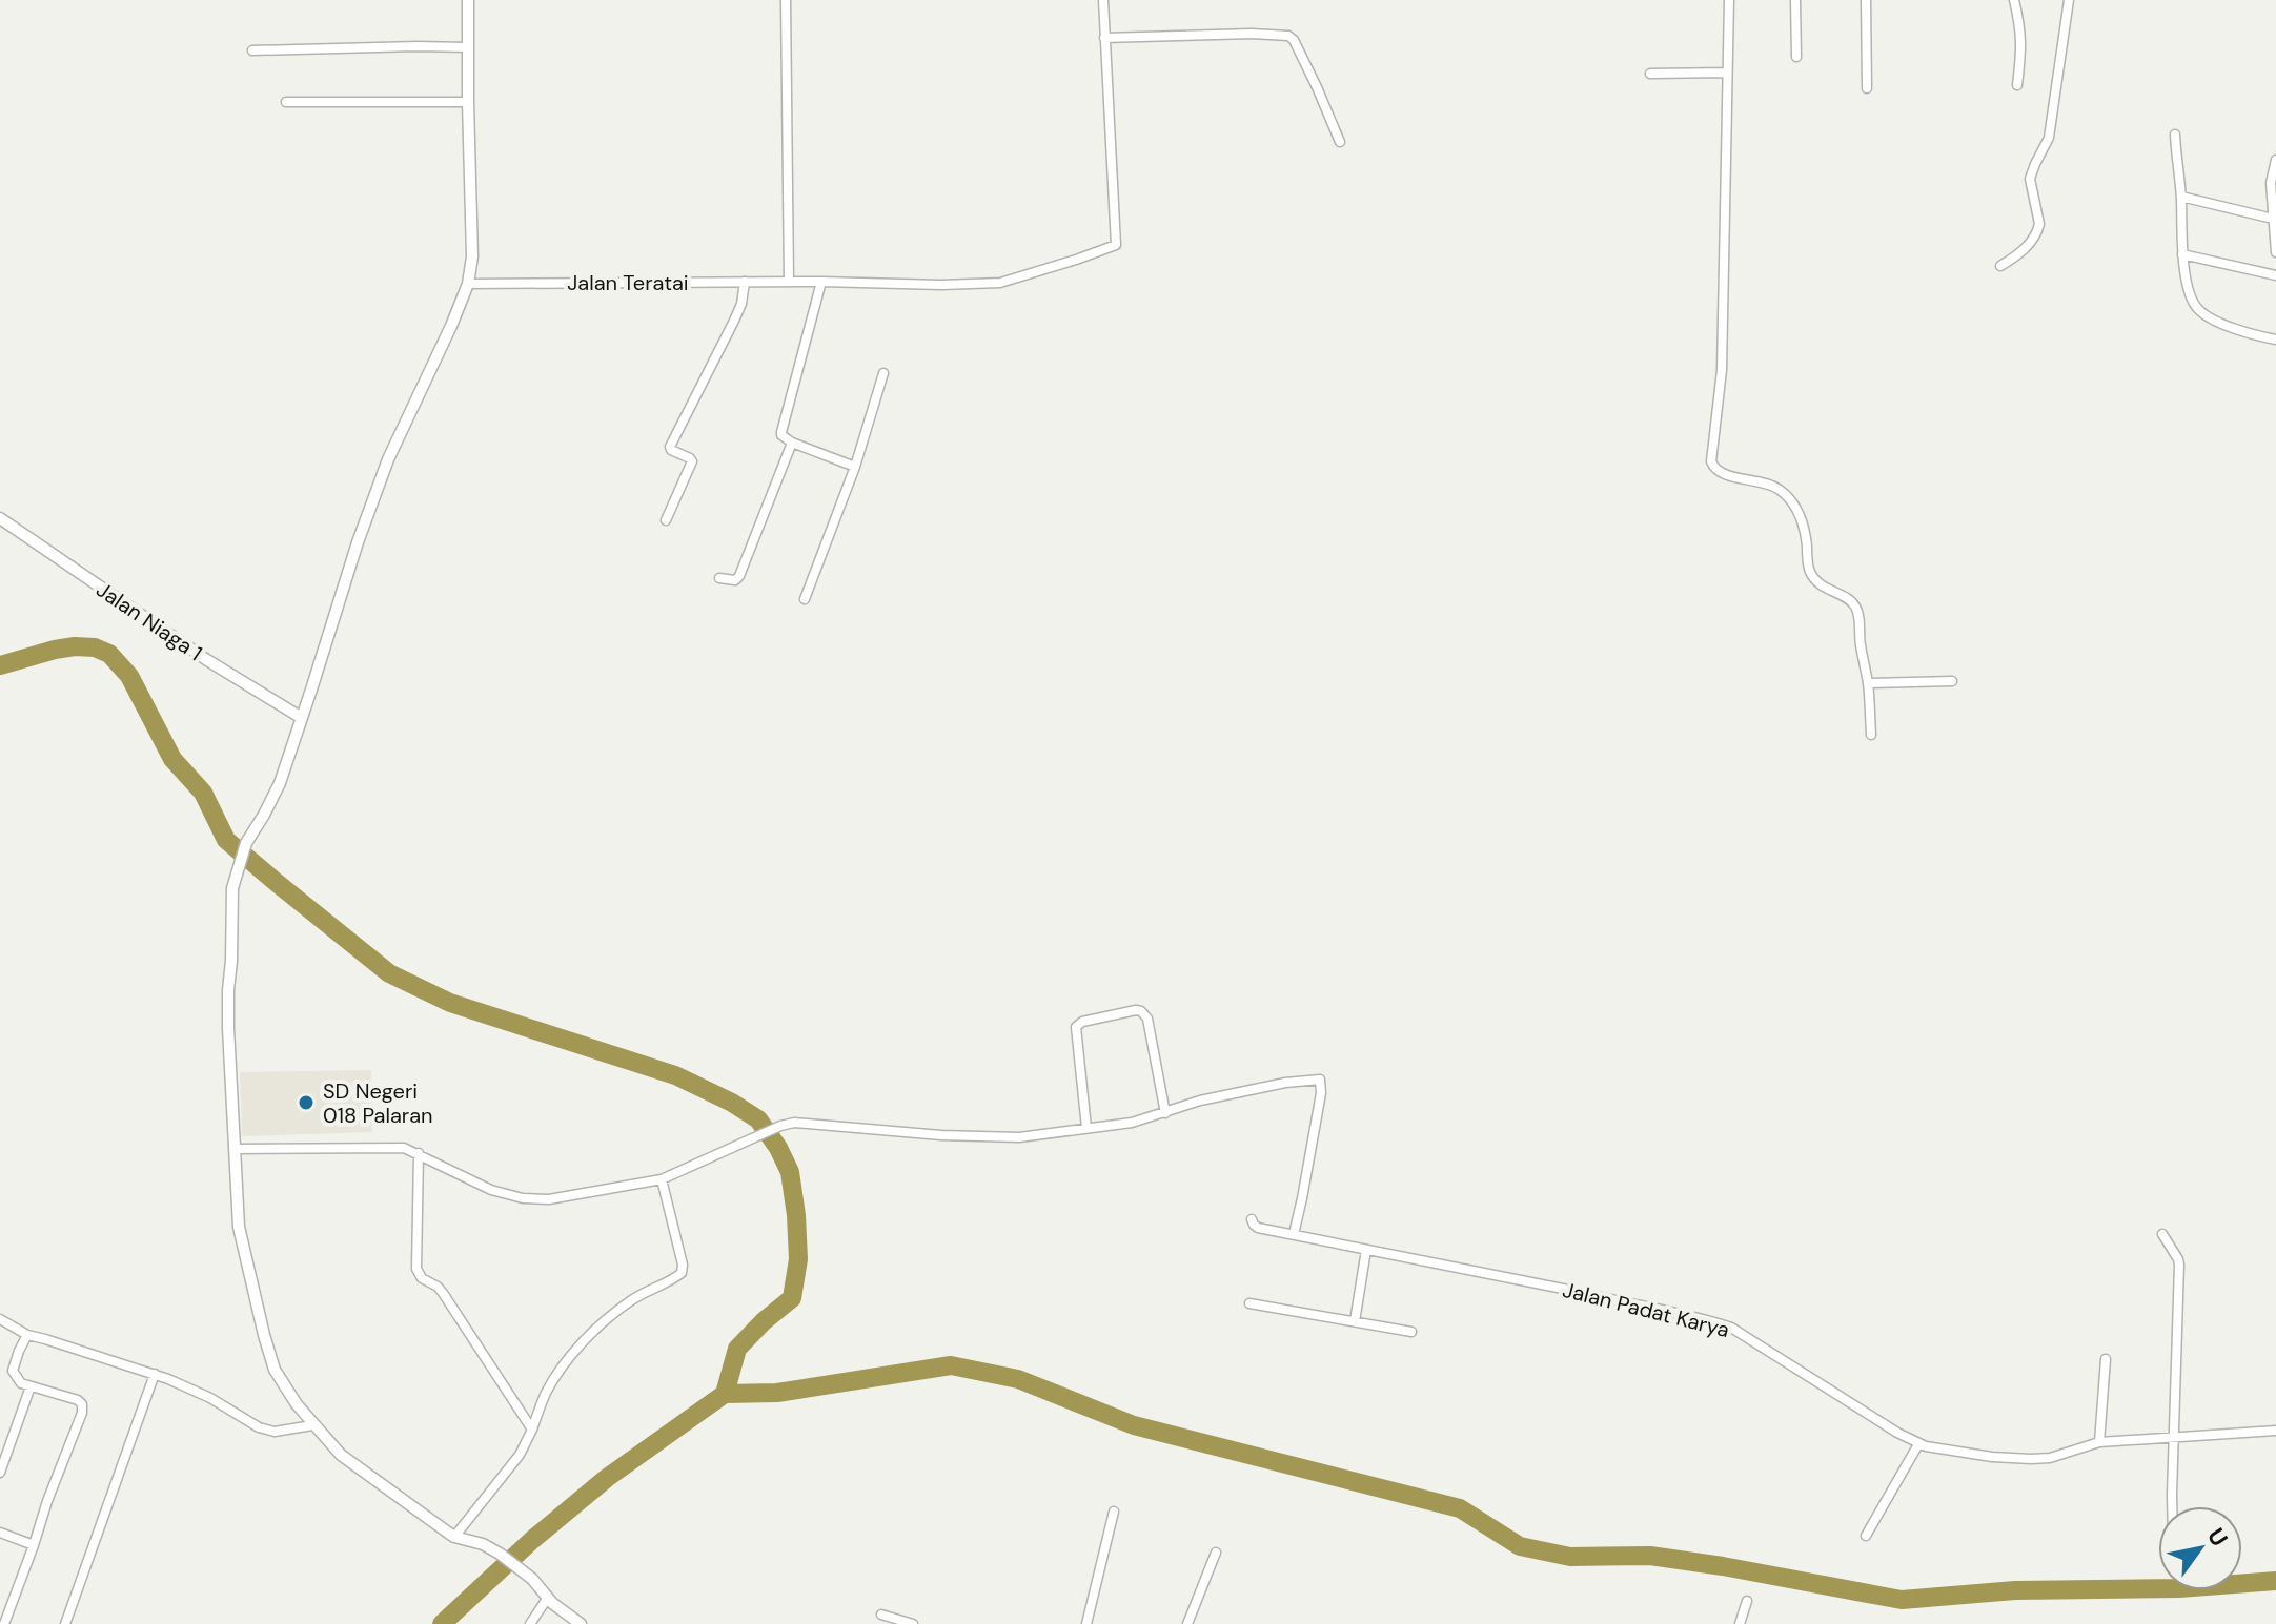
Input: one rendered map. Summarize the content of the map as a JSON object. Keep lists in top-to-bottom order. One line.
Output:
{"streets":{"street":["Jalan Teratai","Jalan Niaga 1","Jalan Padat Karya"]},"places":["SD Negeri 018 Palaran"],"north":"top right"}
